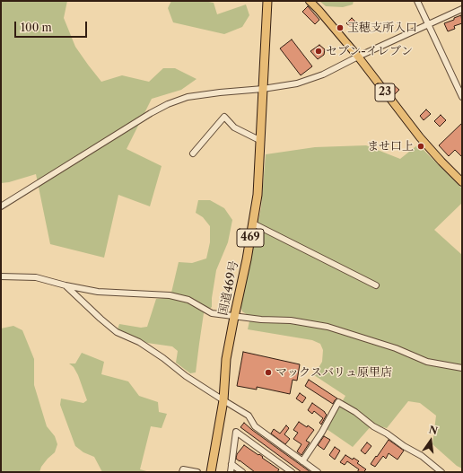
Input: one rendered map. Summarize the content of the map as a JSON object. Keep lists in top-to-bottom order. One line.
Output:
{"streets":{"highway":["469","国道469号"],"main road":["23"]},"places":["玉穂支所入口","セブン-イレブン","ませ口上","マックスバリュ原里店"],"scale_bar":"100 m","north":"top"}
